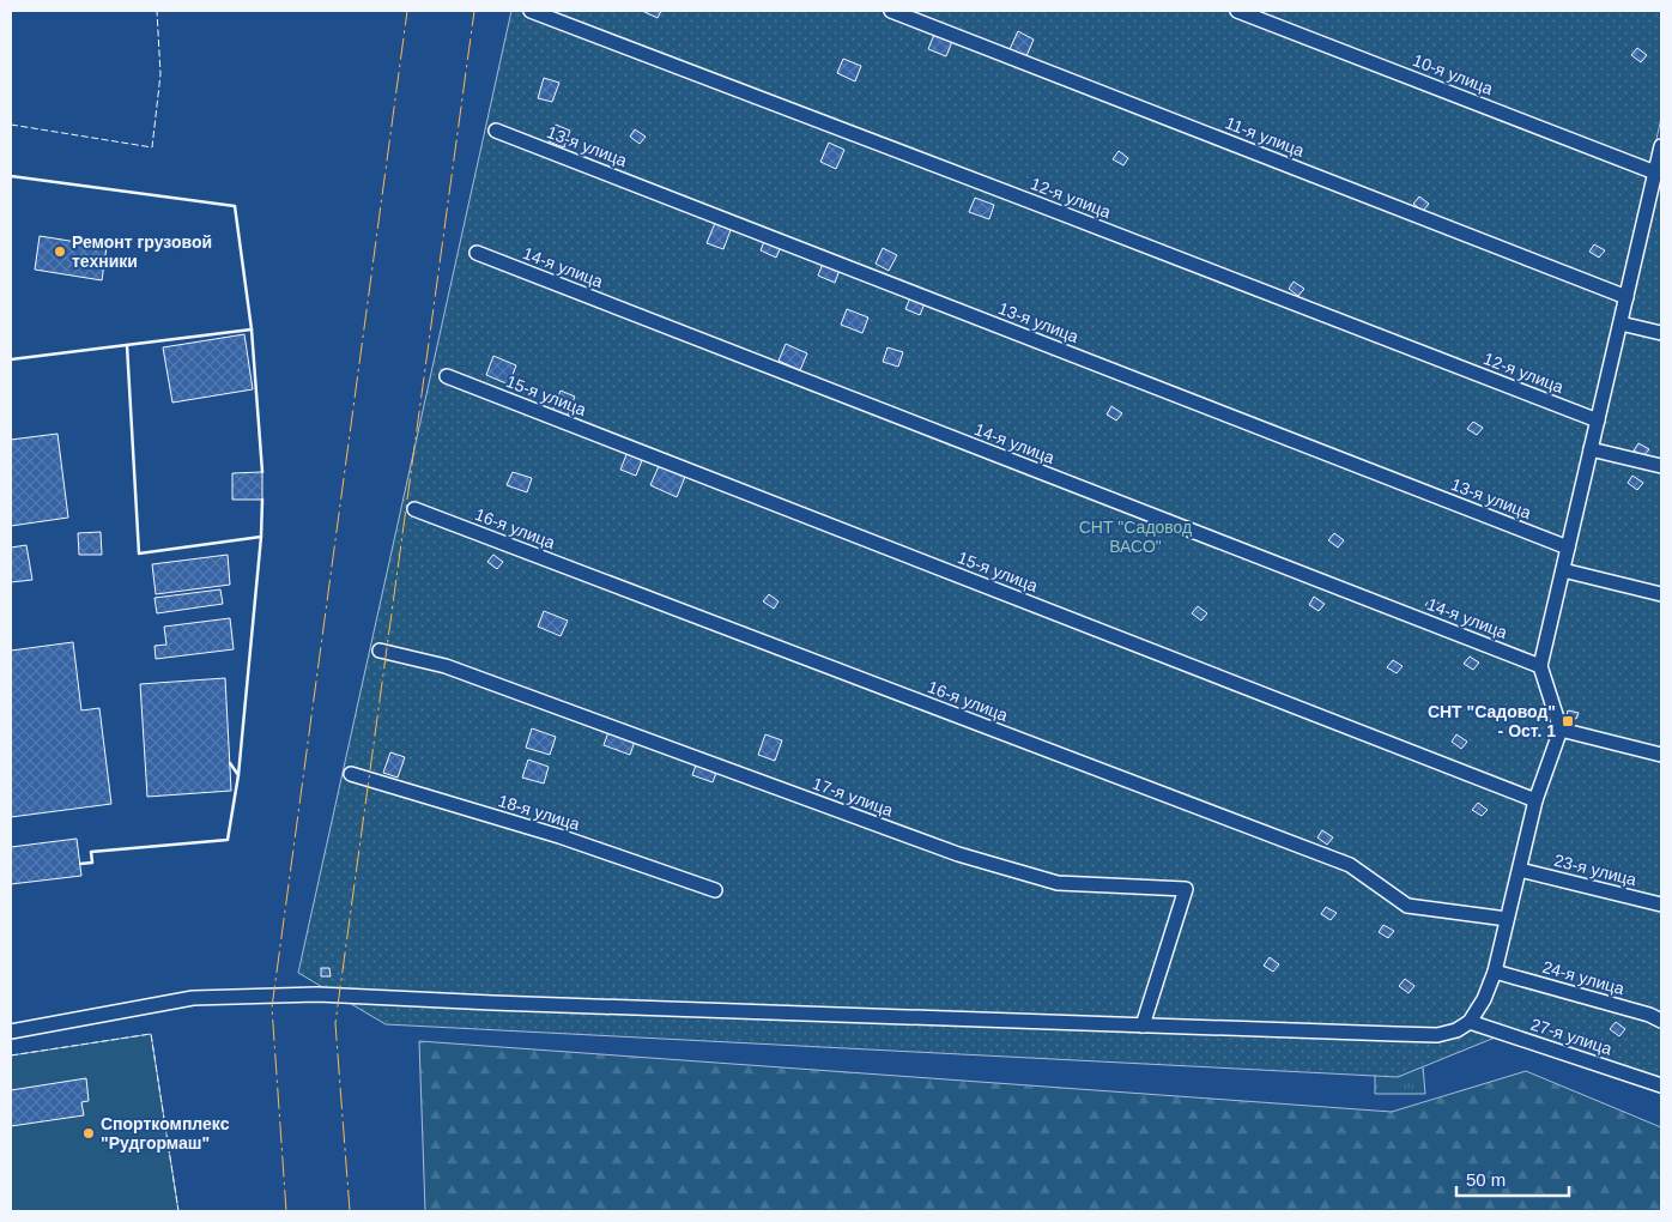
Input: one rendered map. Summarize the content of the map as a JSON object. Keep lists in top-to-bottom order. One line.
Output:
{"streets":{"street":["10-я улица","11-я улица","13-я улица","12-я улица","14-я улица","15-я улица","16-я улица","17-я улица","18-я улица","23-я улица","24-я улица","27-я улица"]},"parks":["СНТ \"Садовод ВАСО\""],"places":{"other":["Ремонт грузовой техники","Спорткомплекс \"Рудгормаш\""],"transit":["СНТ \"Садовод\" - Ост. 1"]},"scale_bar":"50 m"}
